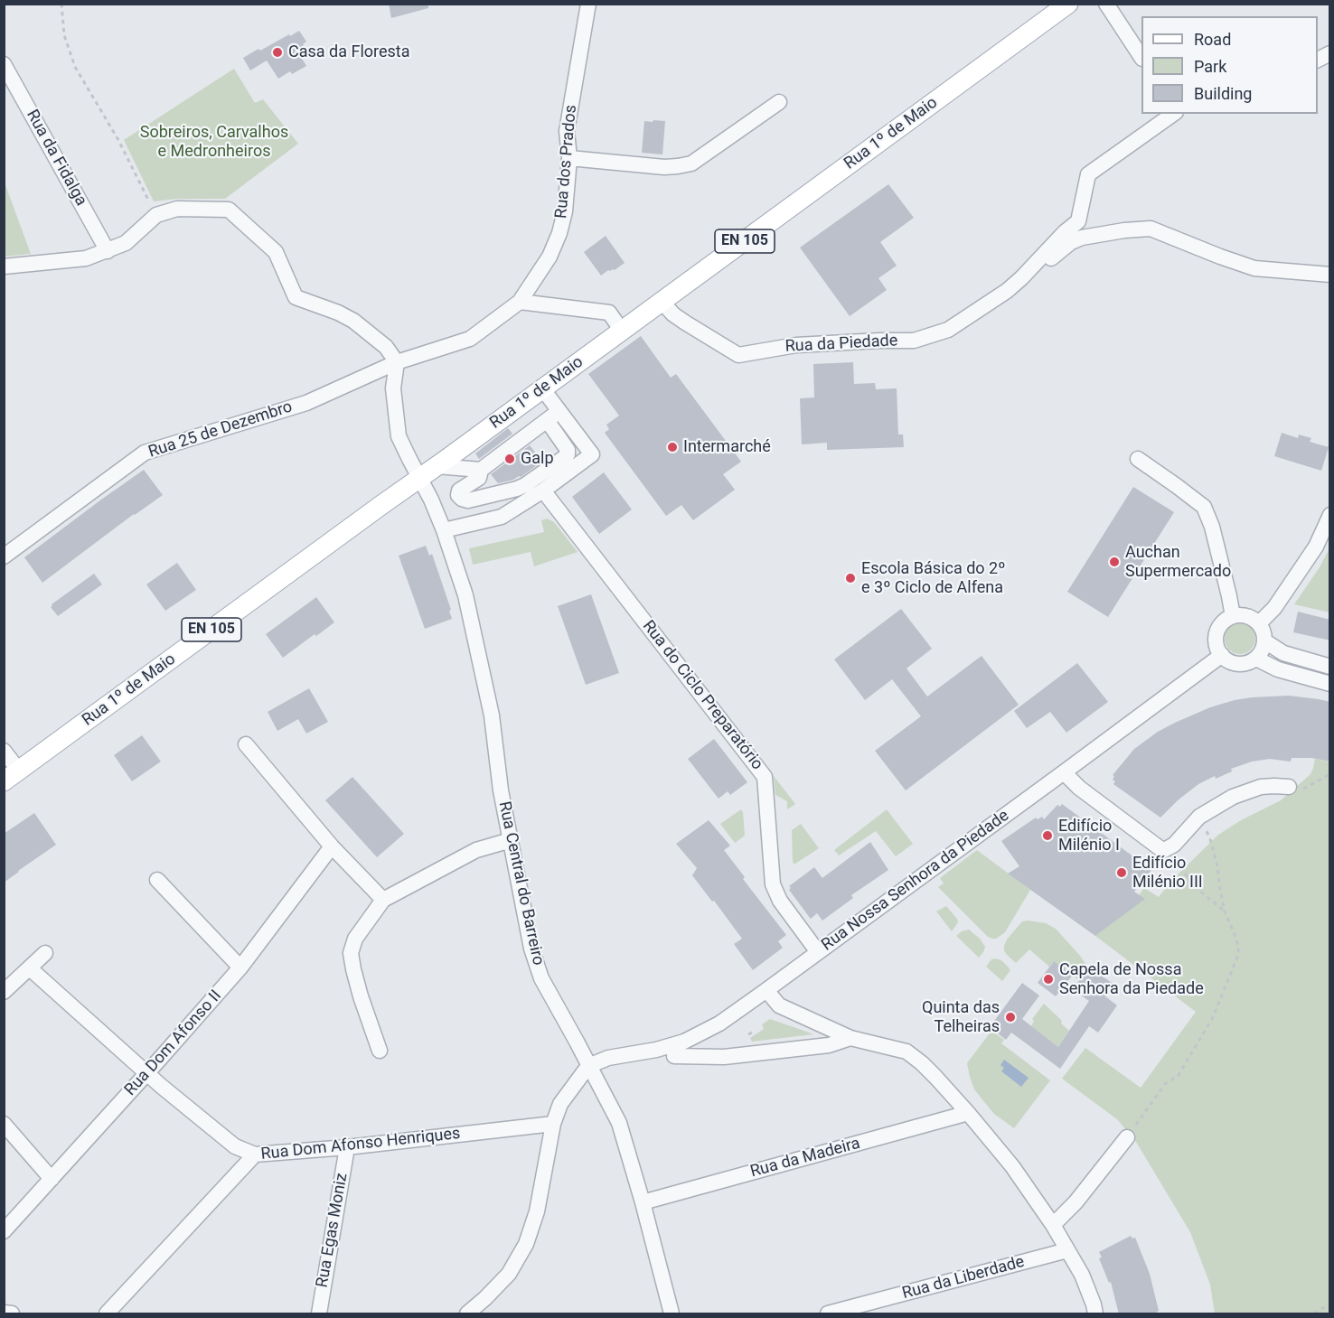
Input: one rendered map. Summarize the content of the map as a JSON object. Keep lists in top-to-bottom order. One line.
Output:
{"streets":{"main road":["Rua 1º de Maio","EN 105"],"street":["Rua da Fidalga","Rua dos Prados","Rua da Piedade","Rua 25 de Dezembro","Rua do Ciclo Preparatório","Rua Nossa Senhora da Piedade","Rua Central do Barreiro","Rua Dom Afonso II","Rua Dom Afonso Henriques","Rua da Madeira","Rua Egas Moniz","Rua da Liberdade"]},"crossings":[["Rua 1º de Maio","Rua da Piedade"],["Rua 1º de Maio","Rua Central do Barreiro"],["Rua dos Prados","Rua 25 de Dezembro"],["Rua dos Prados","Rua Central do Barreiro"],["Rua 25 de Dezembro","Rua Central do Barreiro"],["Rua do Ciclo Preparatório","Rua Nossa Senhora da Piedade"],["Rua Nossa Senhora da Piedade","Rua Central do Barreiro"],["Rua Central do Barreiro","Rua da Madeira"],["Rua Dom Afonso Henriques","Rua Egas Moniz"]],"parks":["Sobreiros, Carvalhos e Medronheiros"],"places":["Casa da Floresta","Intermarché","Galp","Auchan Supermercado","Escola Básica do 2º e 3º Ciclo de Alfena","Edifício Milénio I","Edifício Milénio III","Capela de Nossa Senhora da Piedade","Quinta das Telheiras"],"legend":["Road","Park","Building"]}
